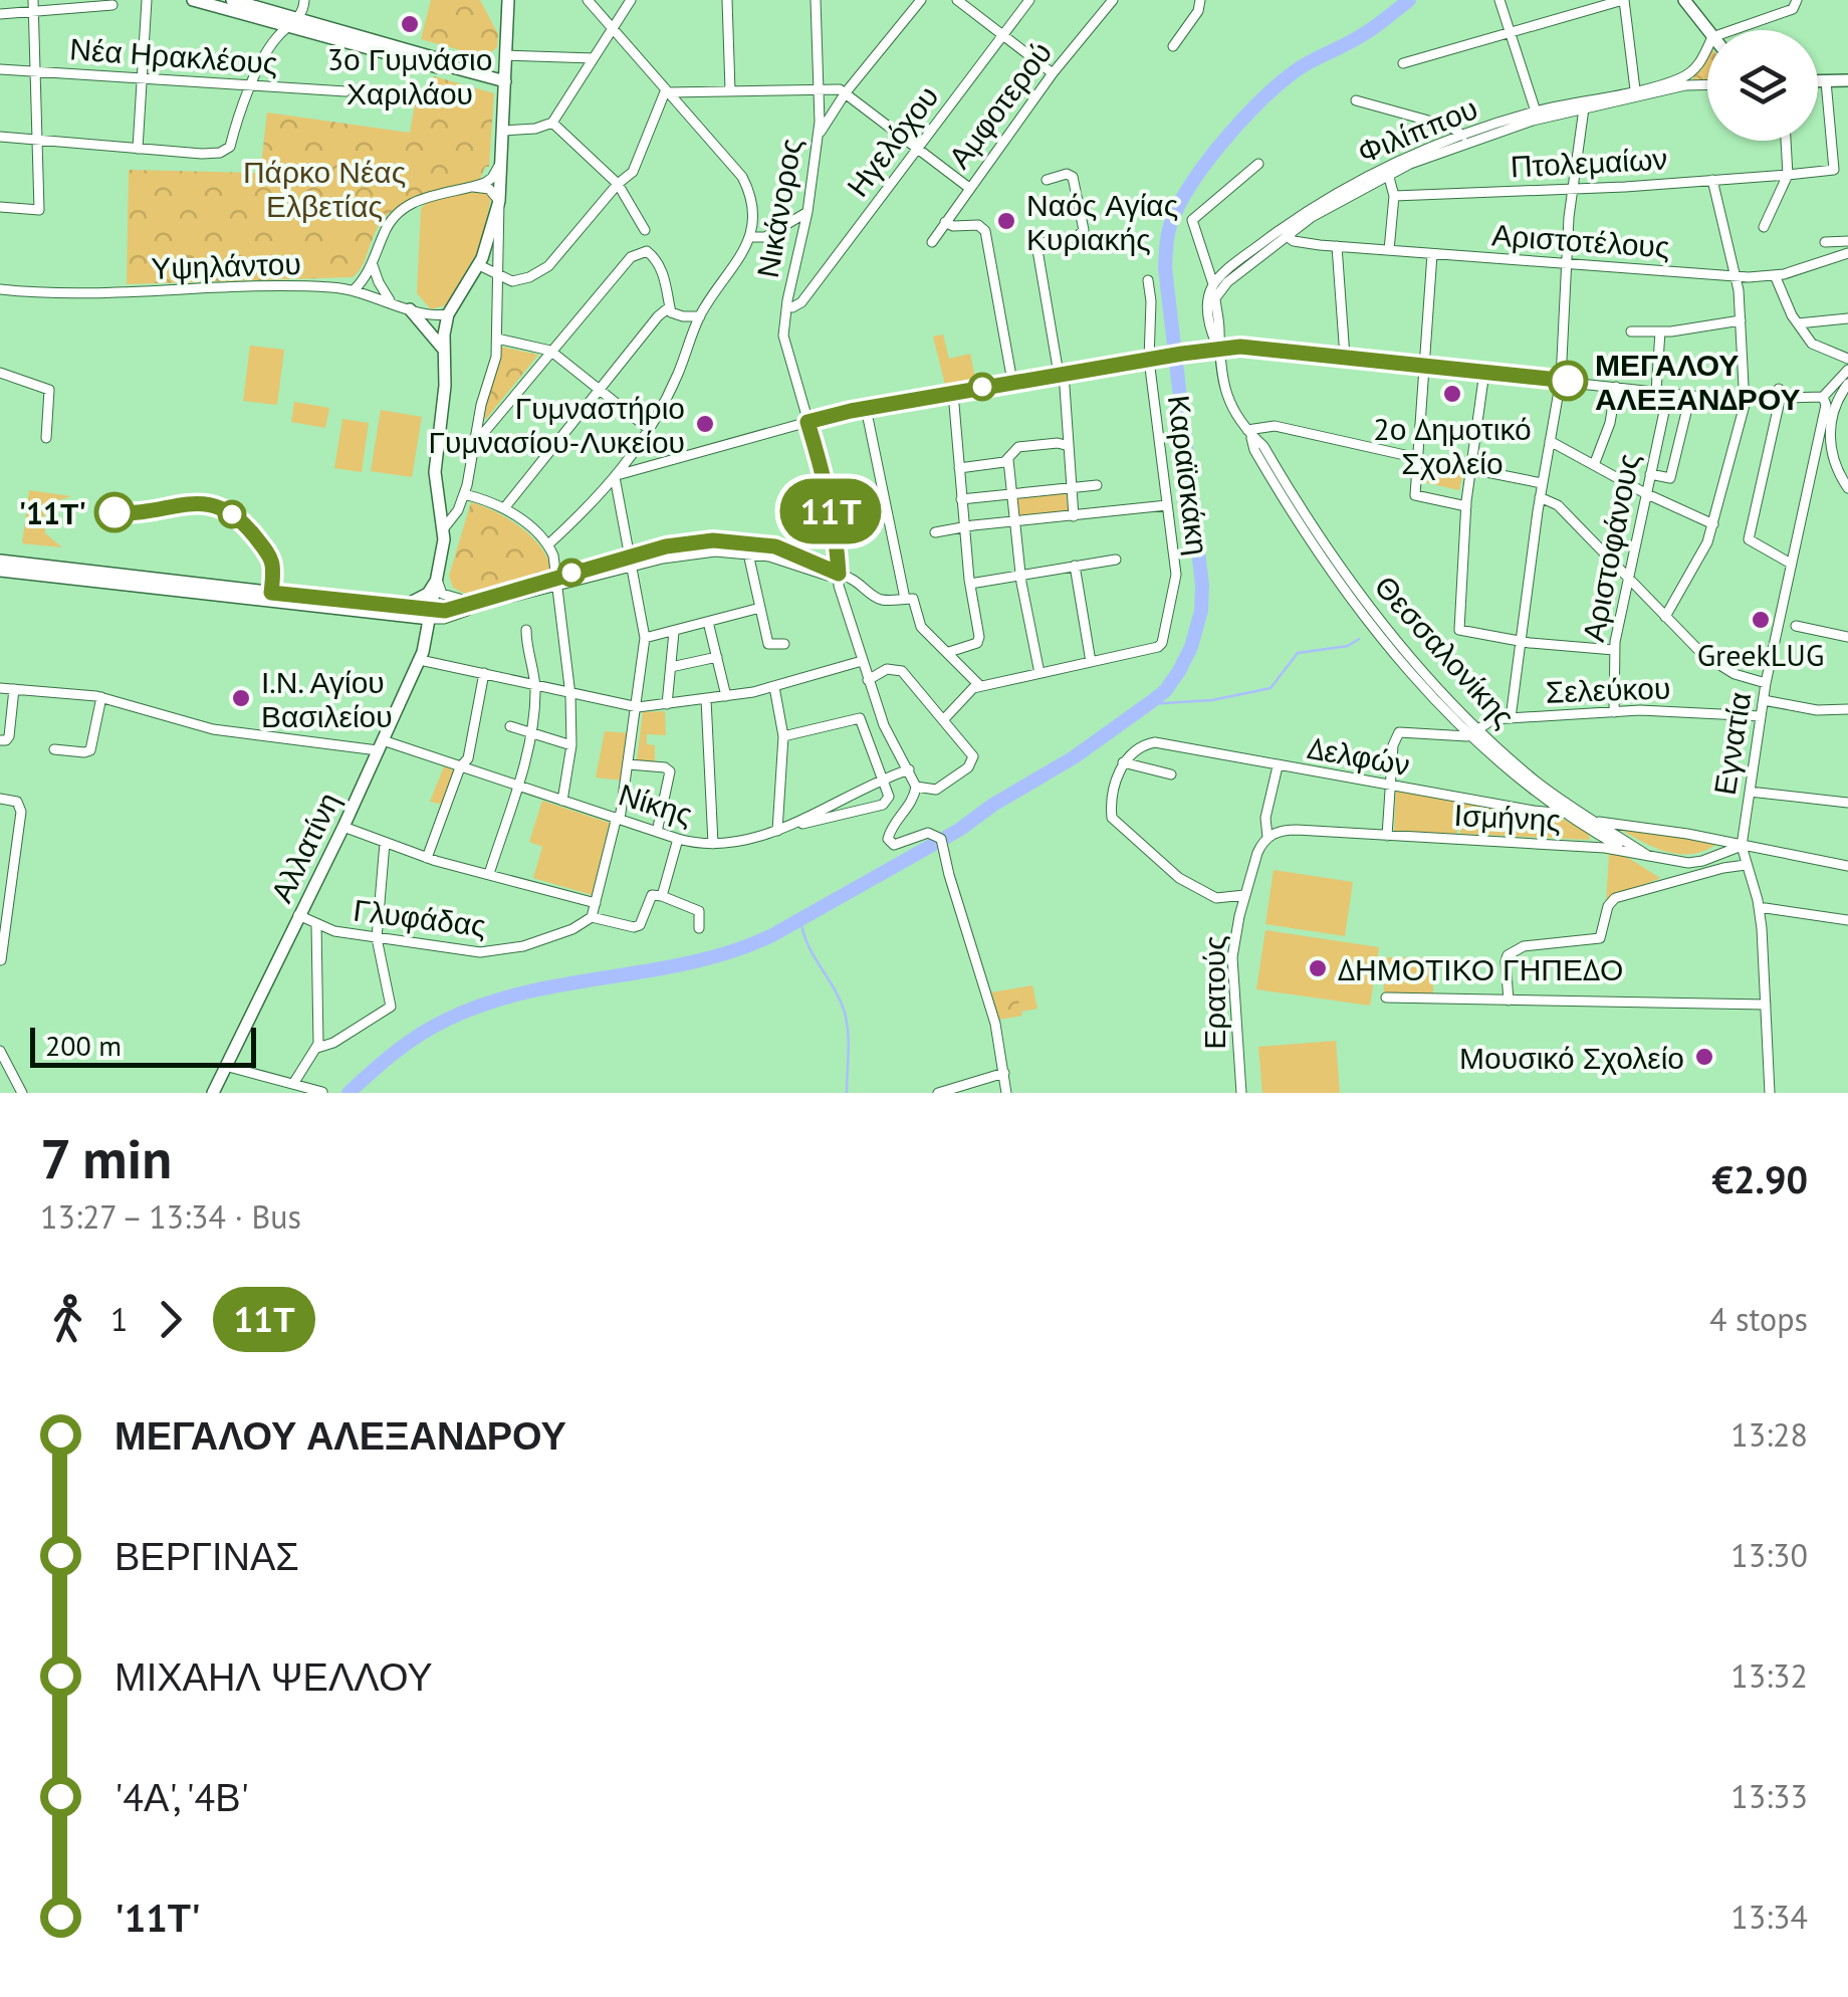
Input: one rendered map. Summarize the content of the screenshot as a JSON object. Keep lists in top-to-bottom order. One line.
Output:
{"streets":{"main road":["Αλλατίνη"],"street":["Νέα Ηρακλέους","Αμφοτερού","Φιλίππου","Ηγελόχου","Πτολεμαίων","Νικάνορος","Αριστοτέλους","Υψηλάντου","Καραϊσκάκη","Αριστοφάνους","Θεσσαλονίκης","Σελεύκου","Εγνατία","Δελφών","Νίκης","Ισμήνης","Γλυφάδας","Ερατούς"]},"crossings":[["Φιλίππου","Αριστοτέλους"],["Φιλίππου","Θεσσαλονίκης"],["Νικάνορος","Νίκης"],["Υψηλάντου","Αλλατίνη"],["Αριστοφάνους","Σελεύκου"],["Θεσσαλονίκης","Σελεύκου"],["Θεσσαλονίκης","Δελφών"],["Θεσσαλονίκης","Ισμήνης"],["Σελεύκου","Εγνατία"],["Σελεύκου","Δελφών"],["Εγνατία","Ισμήνης"],["Δελφών","Ερατούς"],["Νίκης","Αλλατίνη"],["Ισμήνης","Ερατούς"],["Αλλατίνη","Γλυφάδας"]],"parks":["Πάρκο Νέας Ελβετίας"],"places":["3ο Γυμνάσιο Χαριλάου","Ναός Αγίας Κυριακής","ΜΕΓΑΛΟΥ ΑΛΕΞΑΝΔΡΟΥ","2ο Δημοτικό Σχολείο","Γυμναστήριο Γυμνασίου-Λυκείου","'11Τ'","GreekLUG","Ι.Ν. Αγίου Βασιλείου","ΔΗΜΟΤΙΚΟ ΓΗΠΕΔΟ","Μουσικό Σχολείο"],"lines":["bus line 11Τ"],"scale_bar":"200 m","page":{"on_map":"11Τ","scale":"200 m","heading":["7 min","13:27 – 13:34 · Bus","€2.90"],"legs":["1","11Τ","4 stops"],"list":[{"name":"ΜΕΓΑΛΟΥ ΑΛΕΞΑΝΔΡΟΥ","value":"13:28"},{"name":"ΒΕΡΓΙΝΑΣ","value":"13:30"},{"name":"ΜΙΧΑΗΛ ΨΕΛΛΟΥ","value":"13:32"},{"name":"'4Α', '4Β'","value":"13:33"},{"name":"'11Τ'","value":"13:34"}]}}
